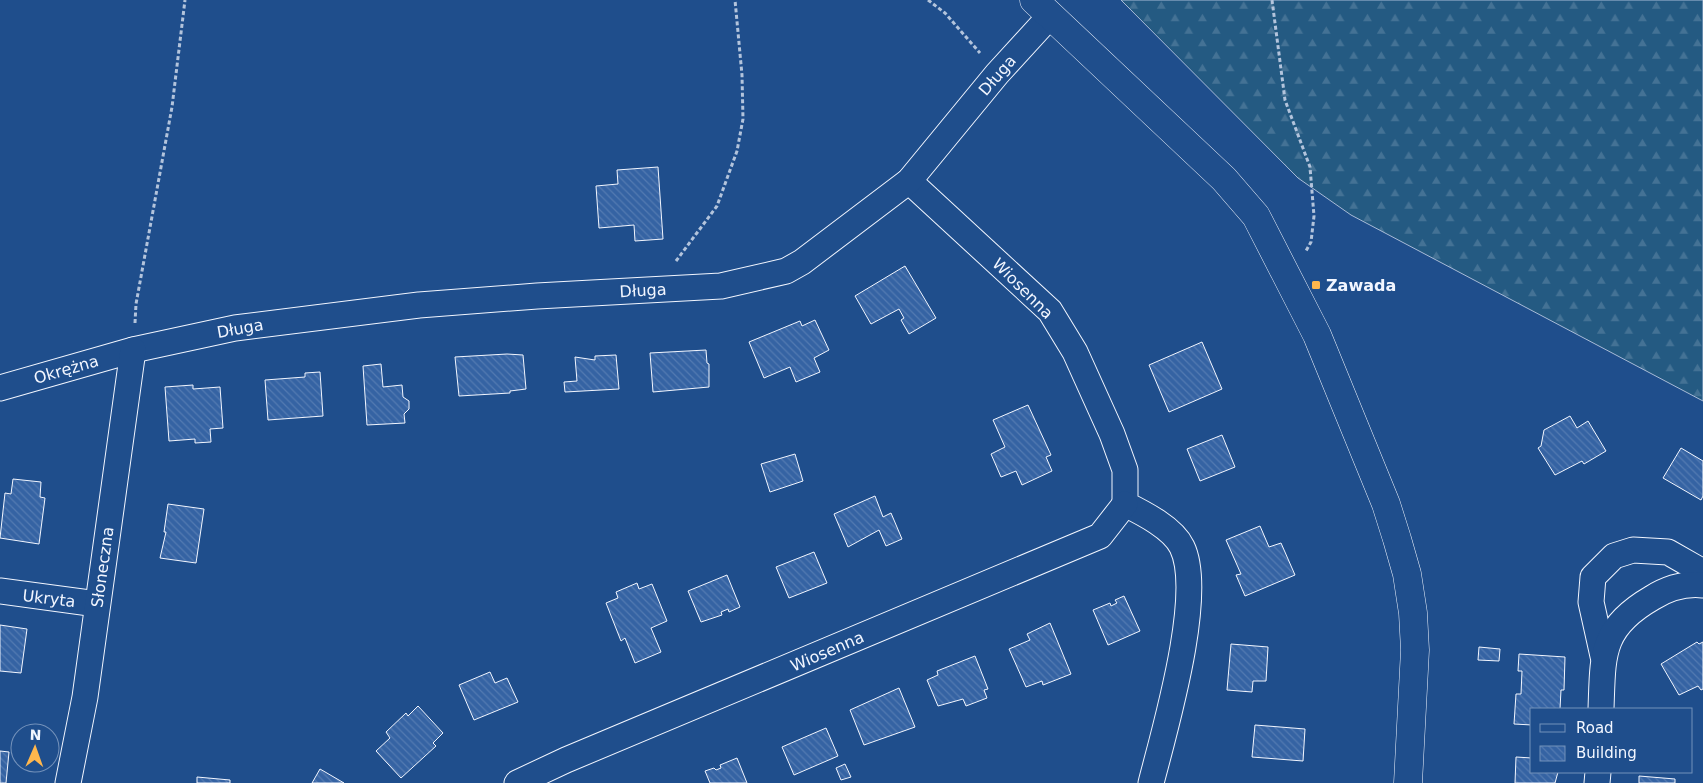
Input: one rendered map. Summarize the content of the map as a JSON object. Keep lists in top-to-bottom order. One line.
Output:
{"streets":{"street":["Długa","Wiosenna","Okrężna","Słoneczna","Ukryta"]},"crossings":[["Długa","Wiosenna"],["Długa","Okrężna"],["Długa","Słoneczna"],["Okrężna","Słoneczna"],["Słoneczna","Ukryta"]],"places":{"transit":["Zawada"]},"legend":["Road","Building"],"north":"top"}
